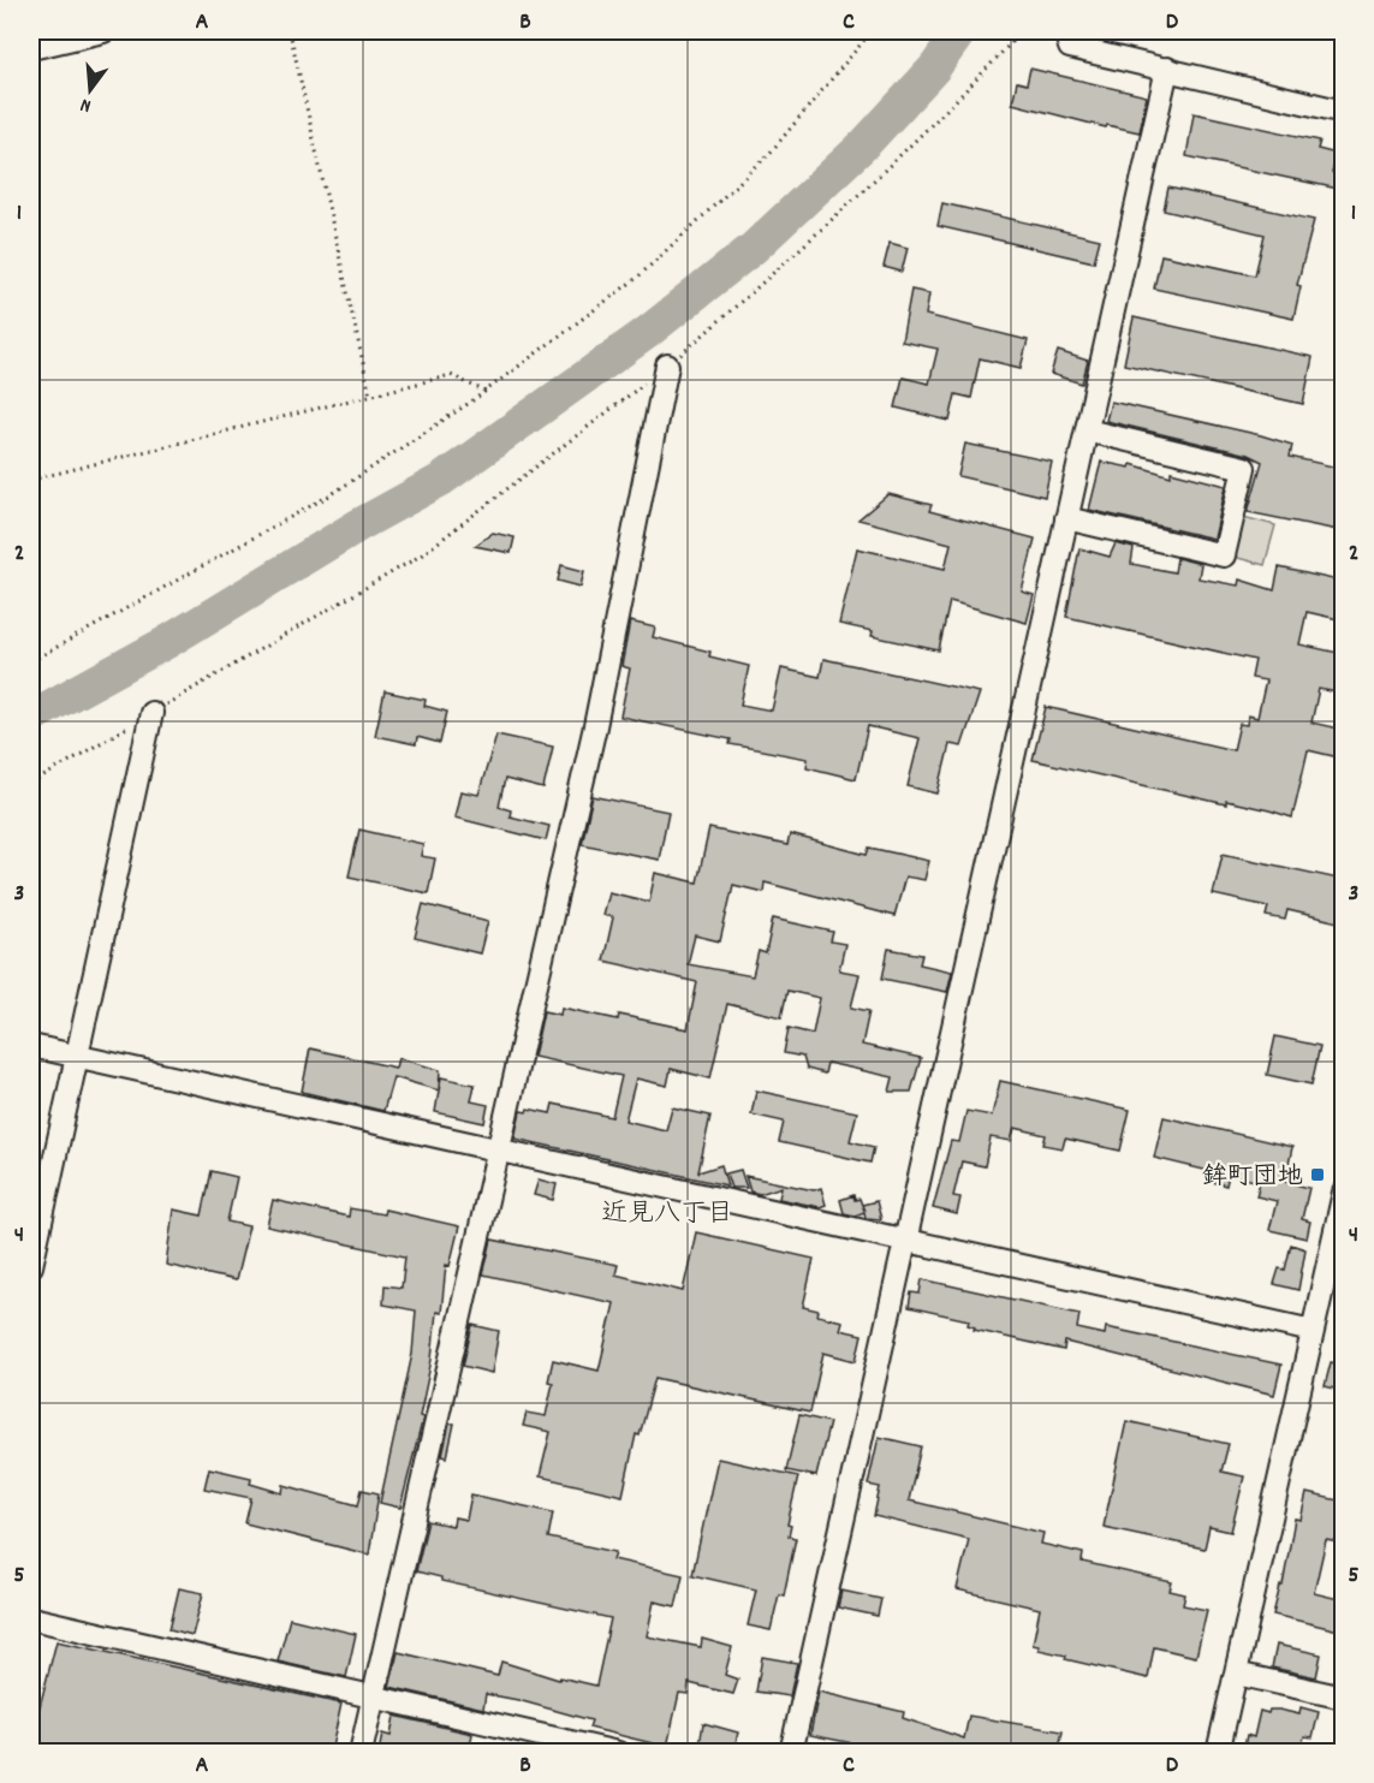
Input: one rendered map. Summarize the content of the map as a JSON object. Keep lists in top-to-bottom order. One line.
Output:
{"districts":["近見八丁目"],"places":{"transit":["鉾町団地"]},"north":"bottom","grid":{"columns":["A","B","C","D"],"rows":["1","2","3","4","5"]}}
